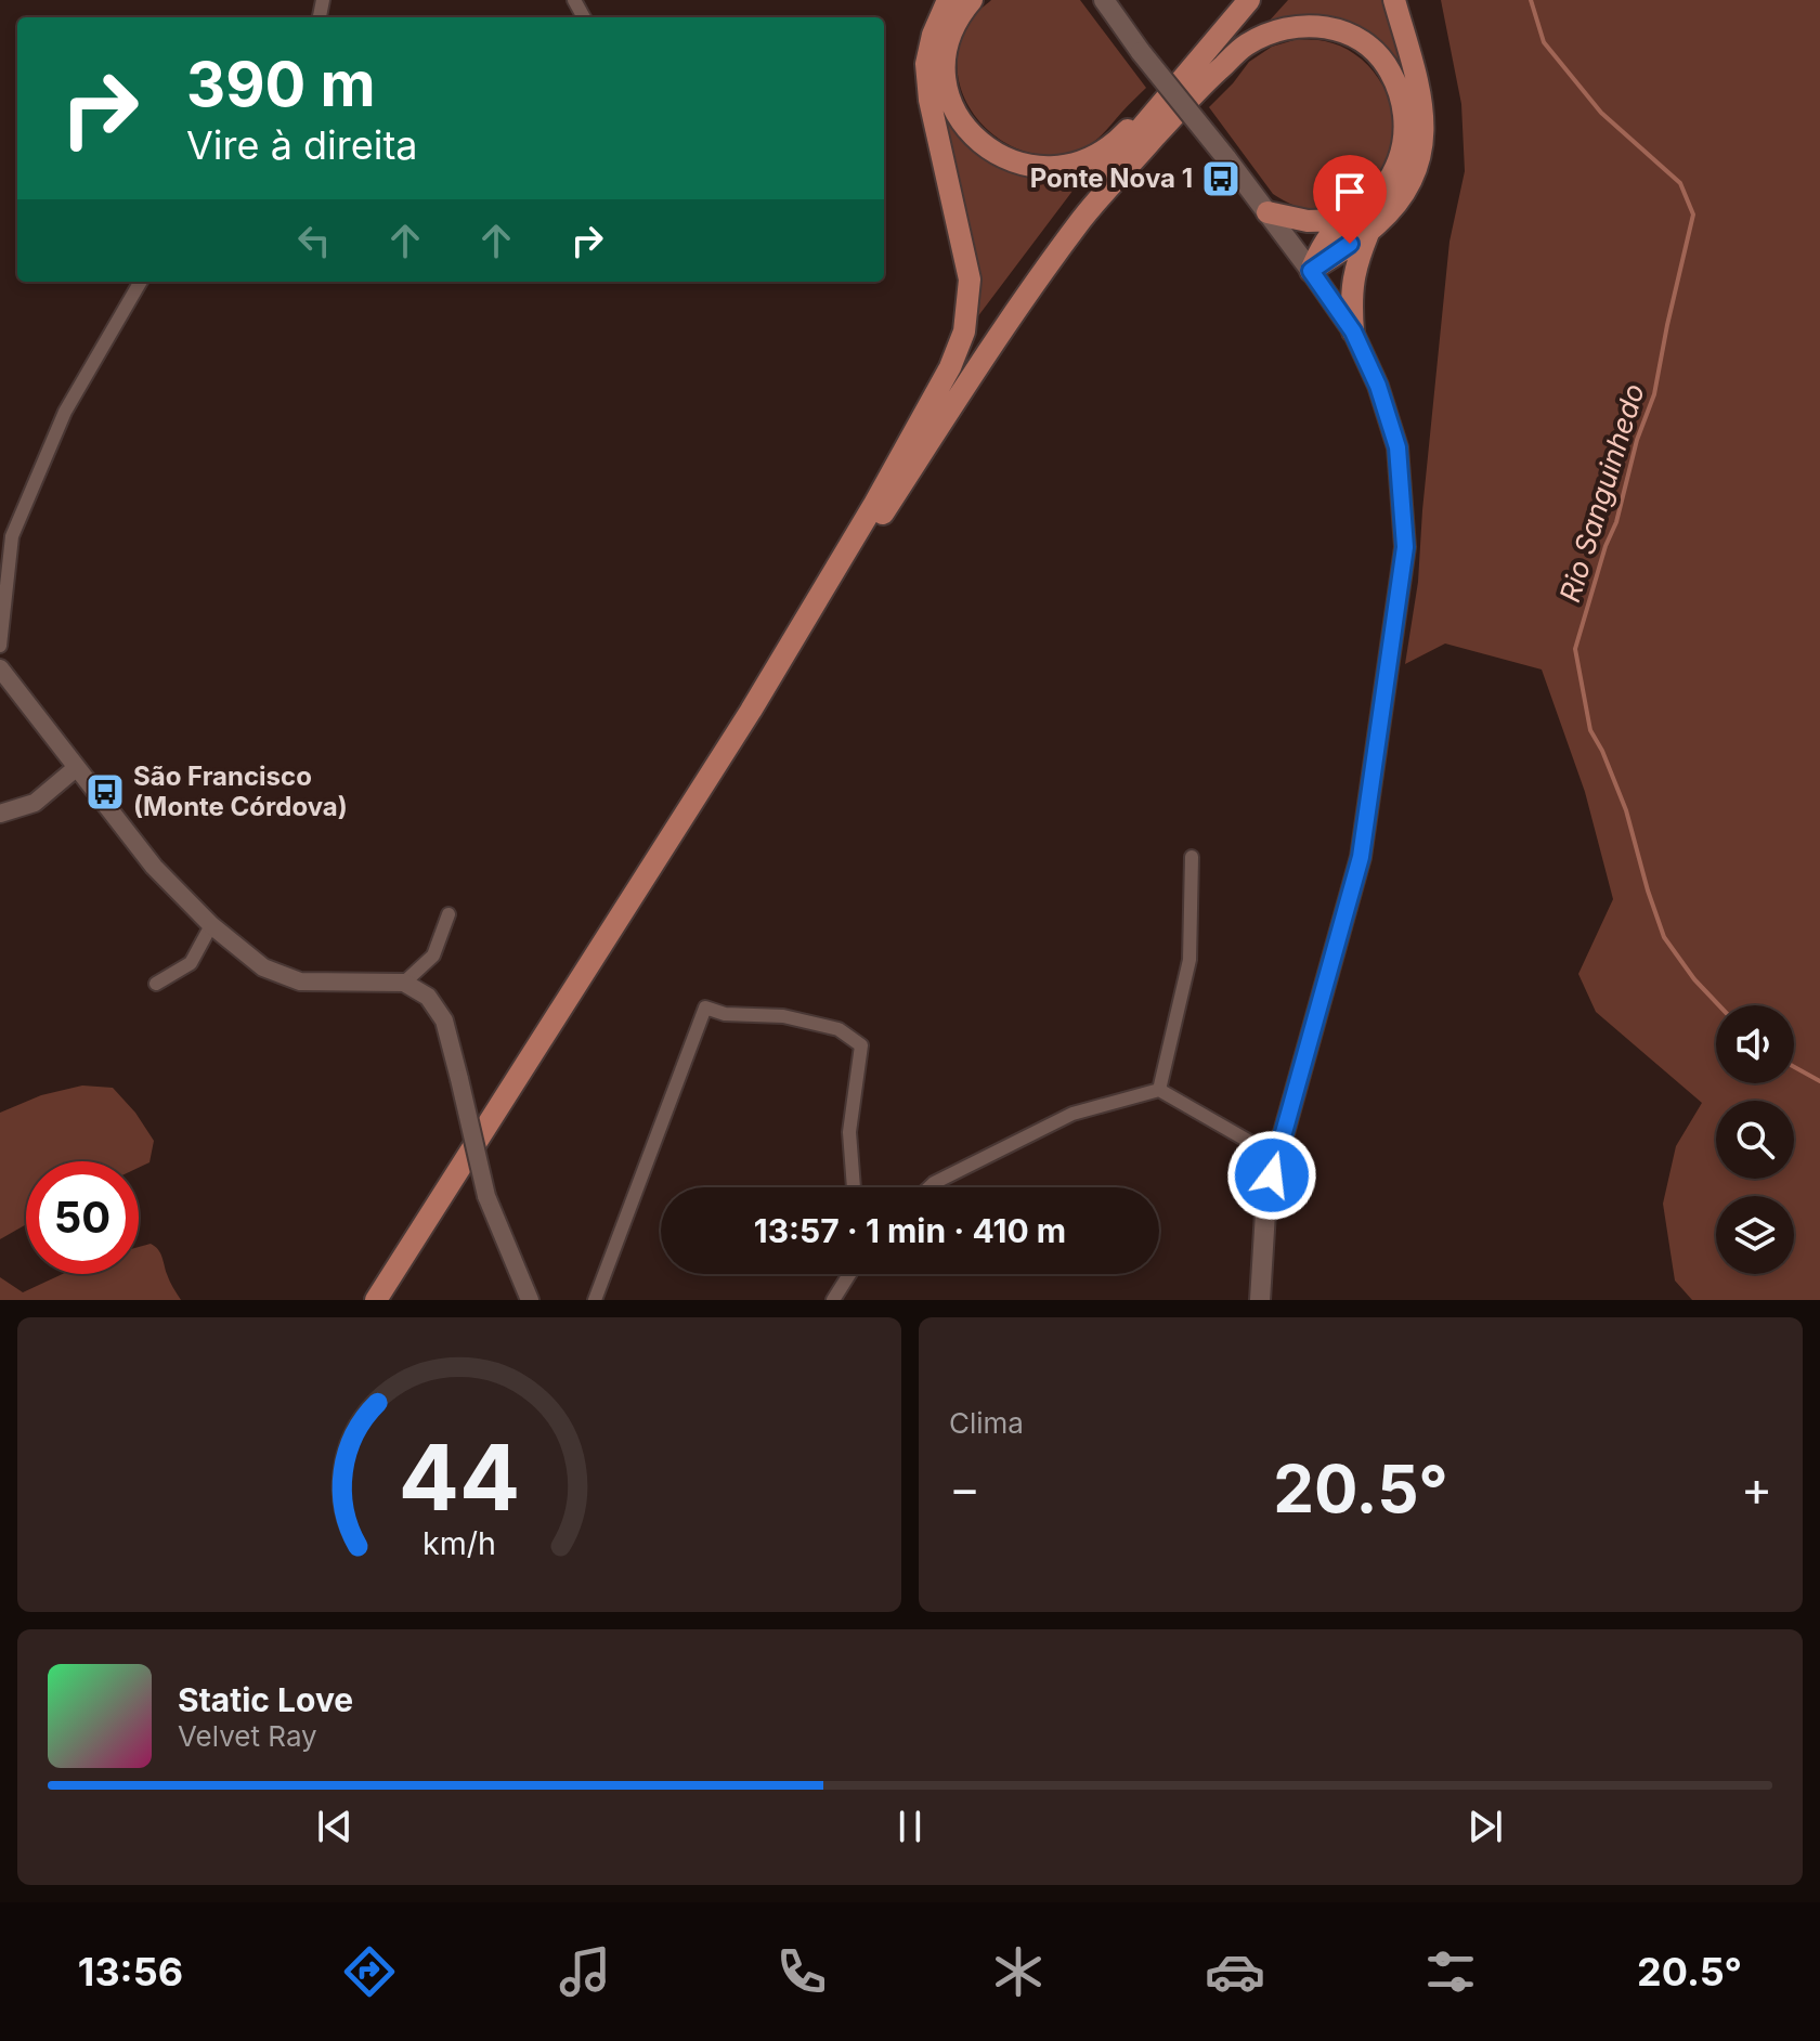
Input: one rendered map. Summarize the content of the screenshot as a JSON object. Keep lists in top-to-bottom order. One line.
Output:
{"water":["Rio Sanguinhedo"],"places":{"bus stop":["Ponte Nova 1","São Francisco (Monte Córdova)"]},"page":{"turn":["390 m","Vire à direita"],"limit":"50","trip":"13:57 · 1 min · 410 m","tile":"Clima","heat":["−","20.5°","+"],"song":["Static Love","Velvet Ray"],"tabs":["13:56","20.5°"],"gauge":["44","km/h"]}}
